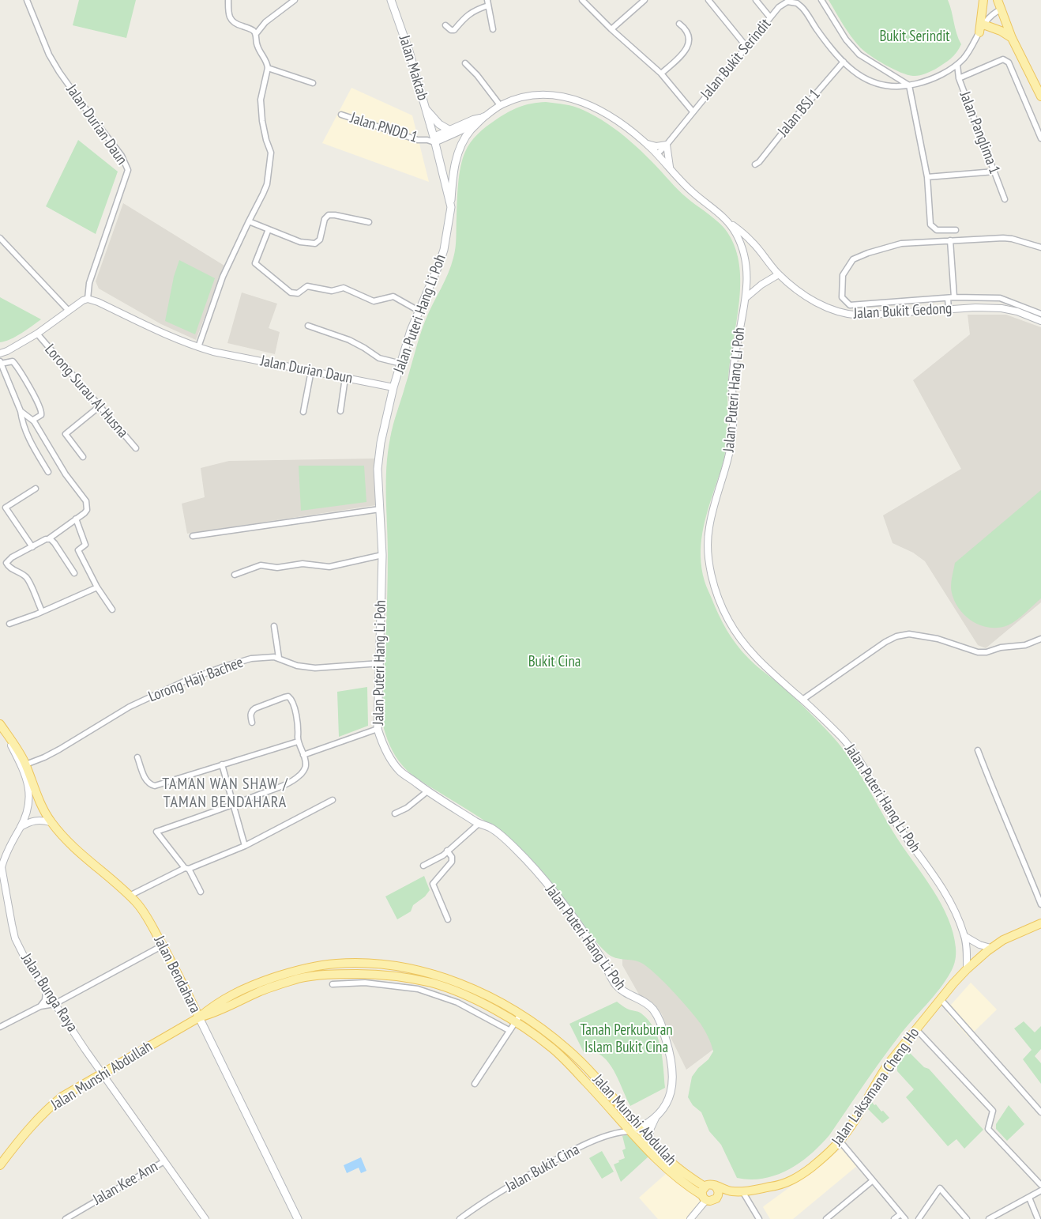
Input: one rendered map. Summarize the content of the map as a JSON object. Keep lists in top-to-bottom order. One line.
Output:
{"streets":{"main road":["Jalan Maktab","Jalan Puteri Hang Li Poh","Jalan Bendahara","Jalan Munshi Abdullah","Jalan Laksamana Cheng Ho"],"street":["Jalan Bukit Serindit","Jalan BSJ 1","Jalan Durian Daun","Jalan PNDD 1","Jalan Panglima 1","Jalan Bukit Gedong","Lorong Surau Al Husna","Lorong Haji Bachee","Jalan Bunga Raya","Jalan Bukit Cina","Jalan Kee Ann"]},"crossings":[["Jalan Bukit Serindit","Jalan BSJ 1"],["Jalan Bukit Serindit","Jalan Panglima 1"],["Jalan Bukit Serindit","Jalan Puteri Hang Li Poh"],["Jalan Maktab","Jalan PNDD 1"],["Jalan Maktab","Jalan Puteri Hang Li Poh"],["Jalan Durian Daun","Jalan Puteri Hang Li Poh"],["Jalan PNDD 1","Jalan Puteri Hang Li Poh"],["Jalan Bukit Gedong","Jalan Puteri Hang Li Poh"],["Jalan Puteri Hang Li Poh","Lorong Haji Bachee"],["Jalan Puteri Hang Li Poh","Jalan Munshi Abdullah"],["Jalan Puteri Hang Li Poh","Jalan Laksamana Cheng Ho"],["Jalan Puteri Hang Li Poh","Jalan Bukit Cina"],["Lorong Haji Bachee","Jalan Bendahara"],["Lorong Haji Bachee","Jalan Bunga Raya"],["Jalan Bendahara","Jalan Bunga Raya"],["Jalan Bendahara","Jalan Munshi Abdullah"],["Jalan Bunga Raya","Jalan Munshi Abdullah"],["Jalan Bunga Raya","Jalan Kee Ann"],["Jalan Munshi Abdullah","Jalan Laksamana Cheng Ho"],["Jalan Munshi Abdullah","Jalan Bukit Cina"]],"districts":["TAMAN WAN SHAW / TAMAN BENDAHARA"],"parks":["Bukit Serindit","Bukit Cina","Tanah Perkuburan Islam Bukit Cina"]}
